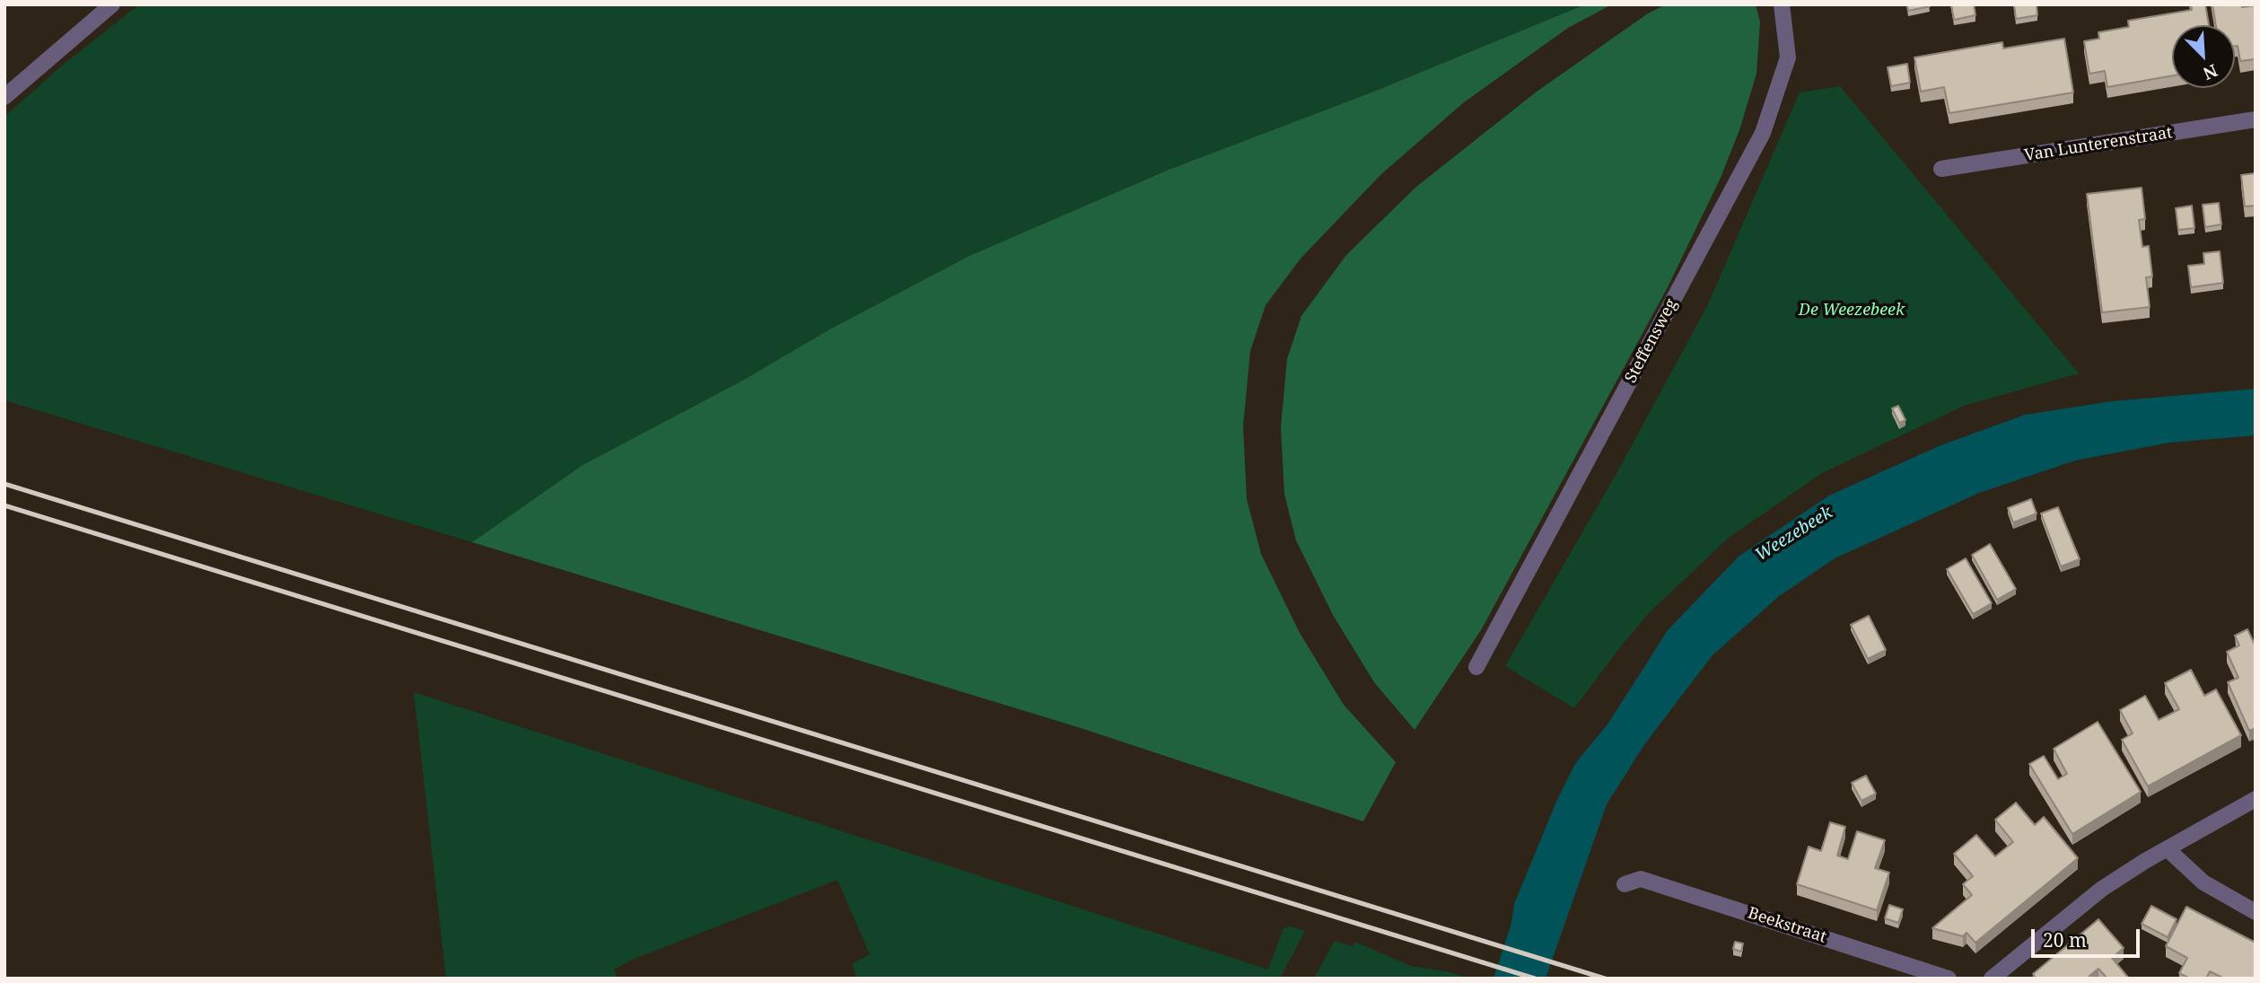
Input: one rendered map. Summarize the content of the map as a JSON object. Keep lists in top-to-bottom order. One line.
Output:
{"streets":{"street":["Van Lunterenstraat","Steffensweg","Beekstraat"]},"water":["Weezebeek"],"parks":["De Weezebeek"],"scale_bar":"20 m","north":"bottom right"}
